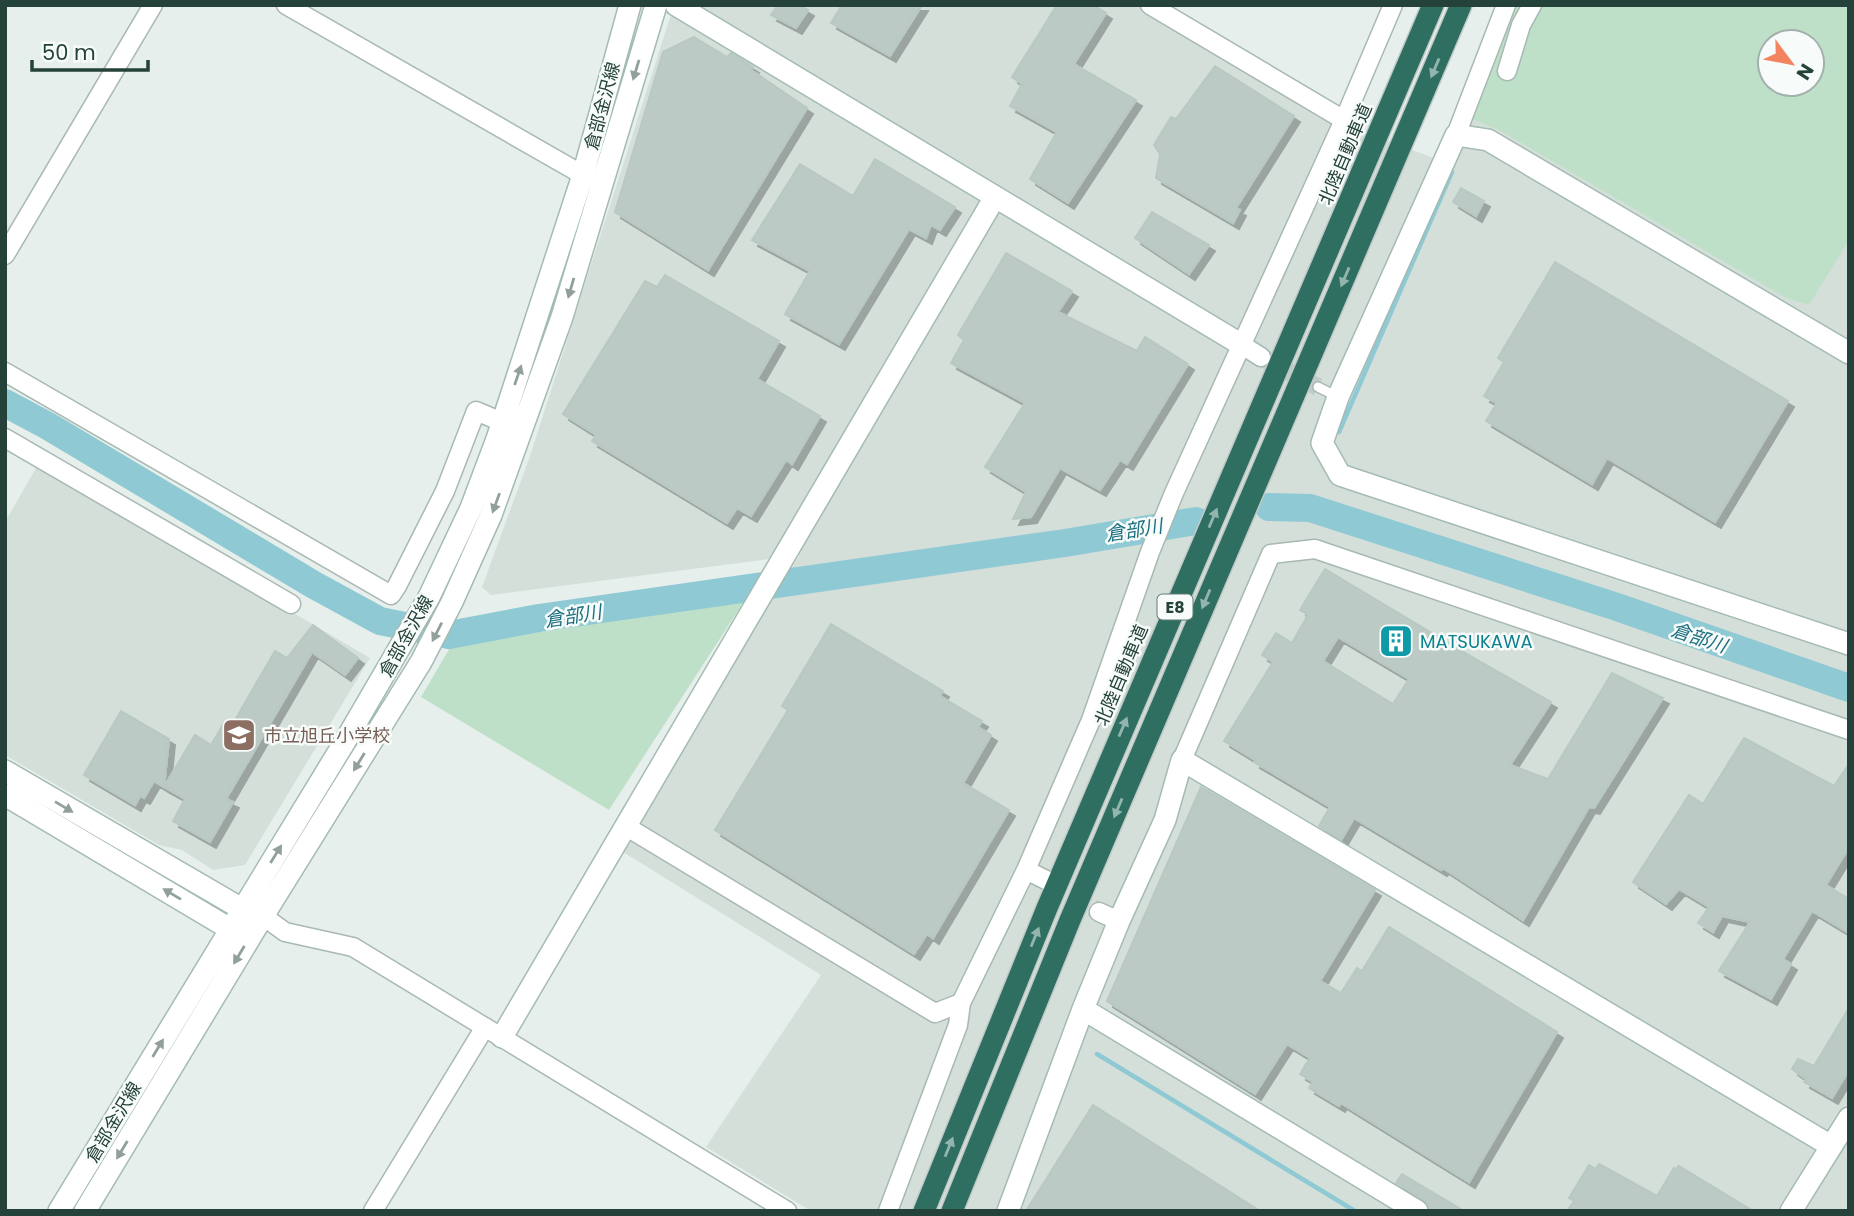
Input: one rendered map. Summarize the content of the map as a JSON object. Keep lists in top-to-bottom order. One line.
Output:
{"streets":{"highway":["北陸自動車道","E8"],"street":["倉部金沢線"]},"water":["倉部川"],"places":{"building":["MATSUKAWA"],"school or university":["市立旭丘小学校"]},"scale_bar":"50 m","north":"bottom right"}
